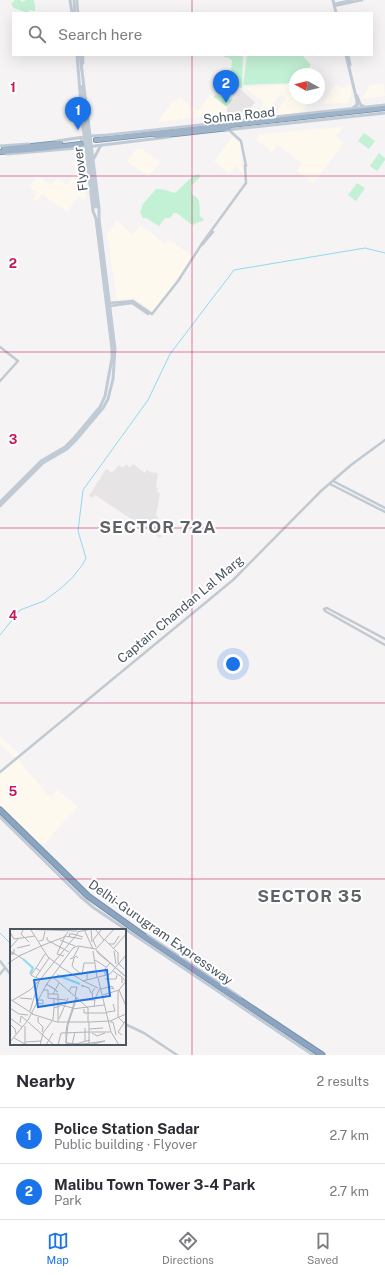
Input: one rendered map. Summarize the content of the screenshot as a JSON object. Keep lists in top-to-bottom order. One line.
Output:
{"streets":{"highway":["Sohna Road","Delhi-Gurugram Expressway"],"main road":["Flyover"],"street":["Captain Chandan Lal Marg"]},"districts":["SECTOR 72A","SECTOR 35"],"north":"left","page":{"search":"Search here","pins":["2","1"],"heading":["Nearby","2 results"],"list":[{"mark":"1","name":"Police Station Sadar","note":"Public building · Flyover","value":"2.7 km"},{"mark":"2","name":"Malibu Town Tower 3-4 Park","note":"Park","value":"2.7 km"}],"nav":["Map","Directions","Saved"]},"grid":{"rows":["1","2","3","4","5"]}}
